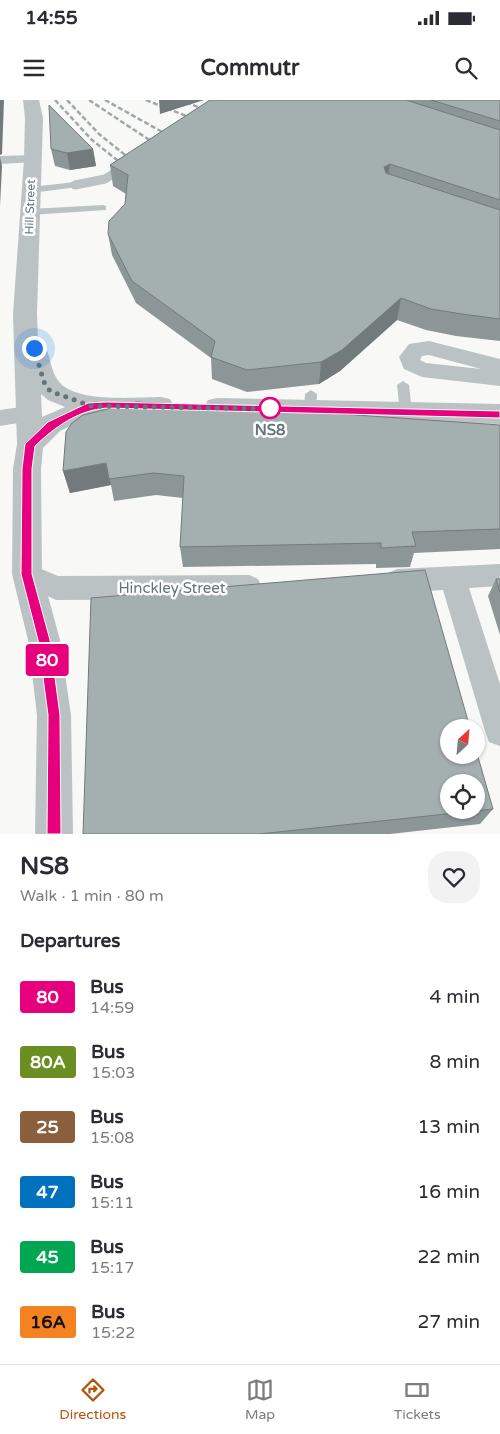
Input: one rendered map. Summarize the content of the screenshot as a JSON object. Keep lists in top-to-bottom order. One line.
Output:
{"streets":{"street":["Hill Street","Hinckley Street"]},"crossings":[["Hill Street","Hinckley Street"]],"places":["NS8"],"lines":["bus line 80"],"north":"top right","page":{"status":"14:55","header":"Commutr","on_map":"80","heading":[["NS8","Walk · 1 min · 80 m"],"Departures"],"list":[{"mark":"80","name":"Bus","note":"14:59","value":"4 min"},{"mark":"80A","name":"Bus","note":"15:03","value":"8 min"},{"mark":"25","name":"Bus","note":"15:08","value":"13 min"},{"mark":"47","name":"Bus","note":"15:11","value":"16 min"},{"mark":"45","name":"Bus","note":"15:17","value":"22 min"},{"mark":"16A","name":"Bus","note":"15:22","value":"27 min"}],"tabs":["Directions","Map","Tickets"]}}
